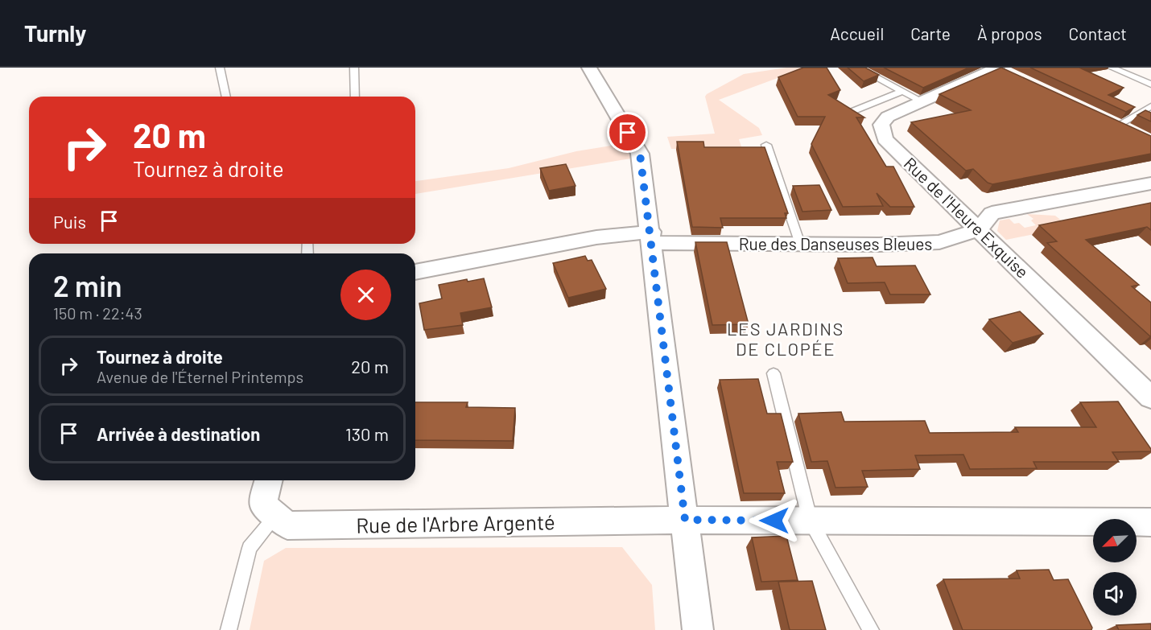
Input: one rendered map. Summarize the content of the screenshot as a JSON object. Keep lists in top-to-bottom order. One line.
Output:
{"streets":{"street":["Rue de l'Heure Exquise","Rue des Danseuses Bleues","Rue de l'Arbre Argenté"]},"crossings":[["Rue de l'Heure Exquise","Rue des Danseuses Bleues"]],"districts":["LES JARDINS DE CLOPÉE"],"north":"bottom left","page":{"header":"Turnly","nav":["Accueil","Carte","À propos","Contact"],"turn":["20 m","Tournez à droite"],"then":"Puis","heading":["2 min","150 m · 22:43"],"list":[{"name":"Tournez à droite","note":"Avenue de l'Éternel Printemps","value":"20 m"},{"name":"Arrivée à destination","value":"130 m"}]}}
